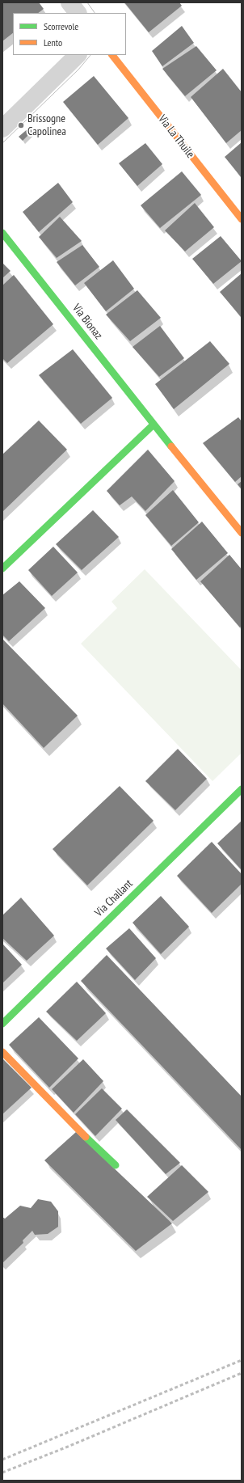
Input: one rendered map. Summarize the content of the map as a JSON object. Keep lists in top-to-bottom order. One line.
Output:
{"streets":{"street":["Via La Thuile","Via Bionaz","Via Challant"]},"places":["Brissogne Capolinea"],"legend":["Scorrevole","Lento"]}
